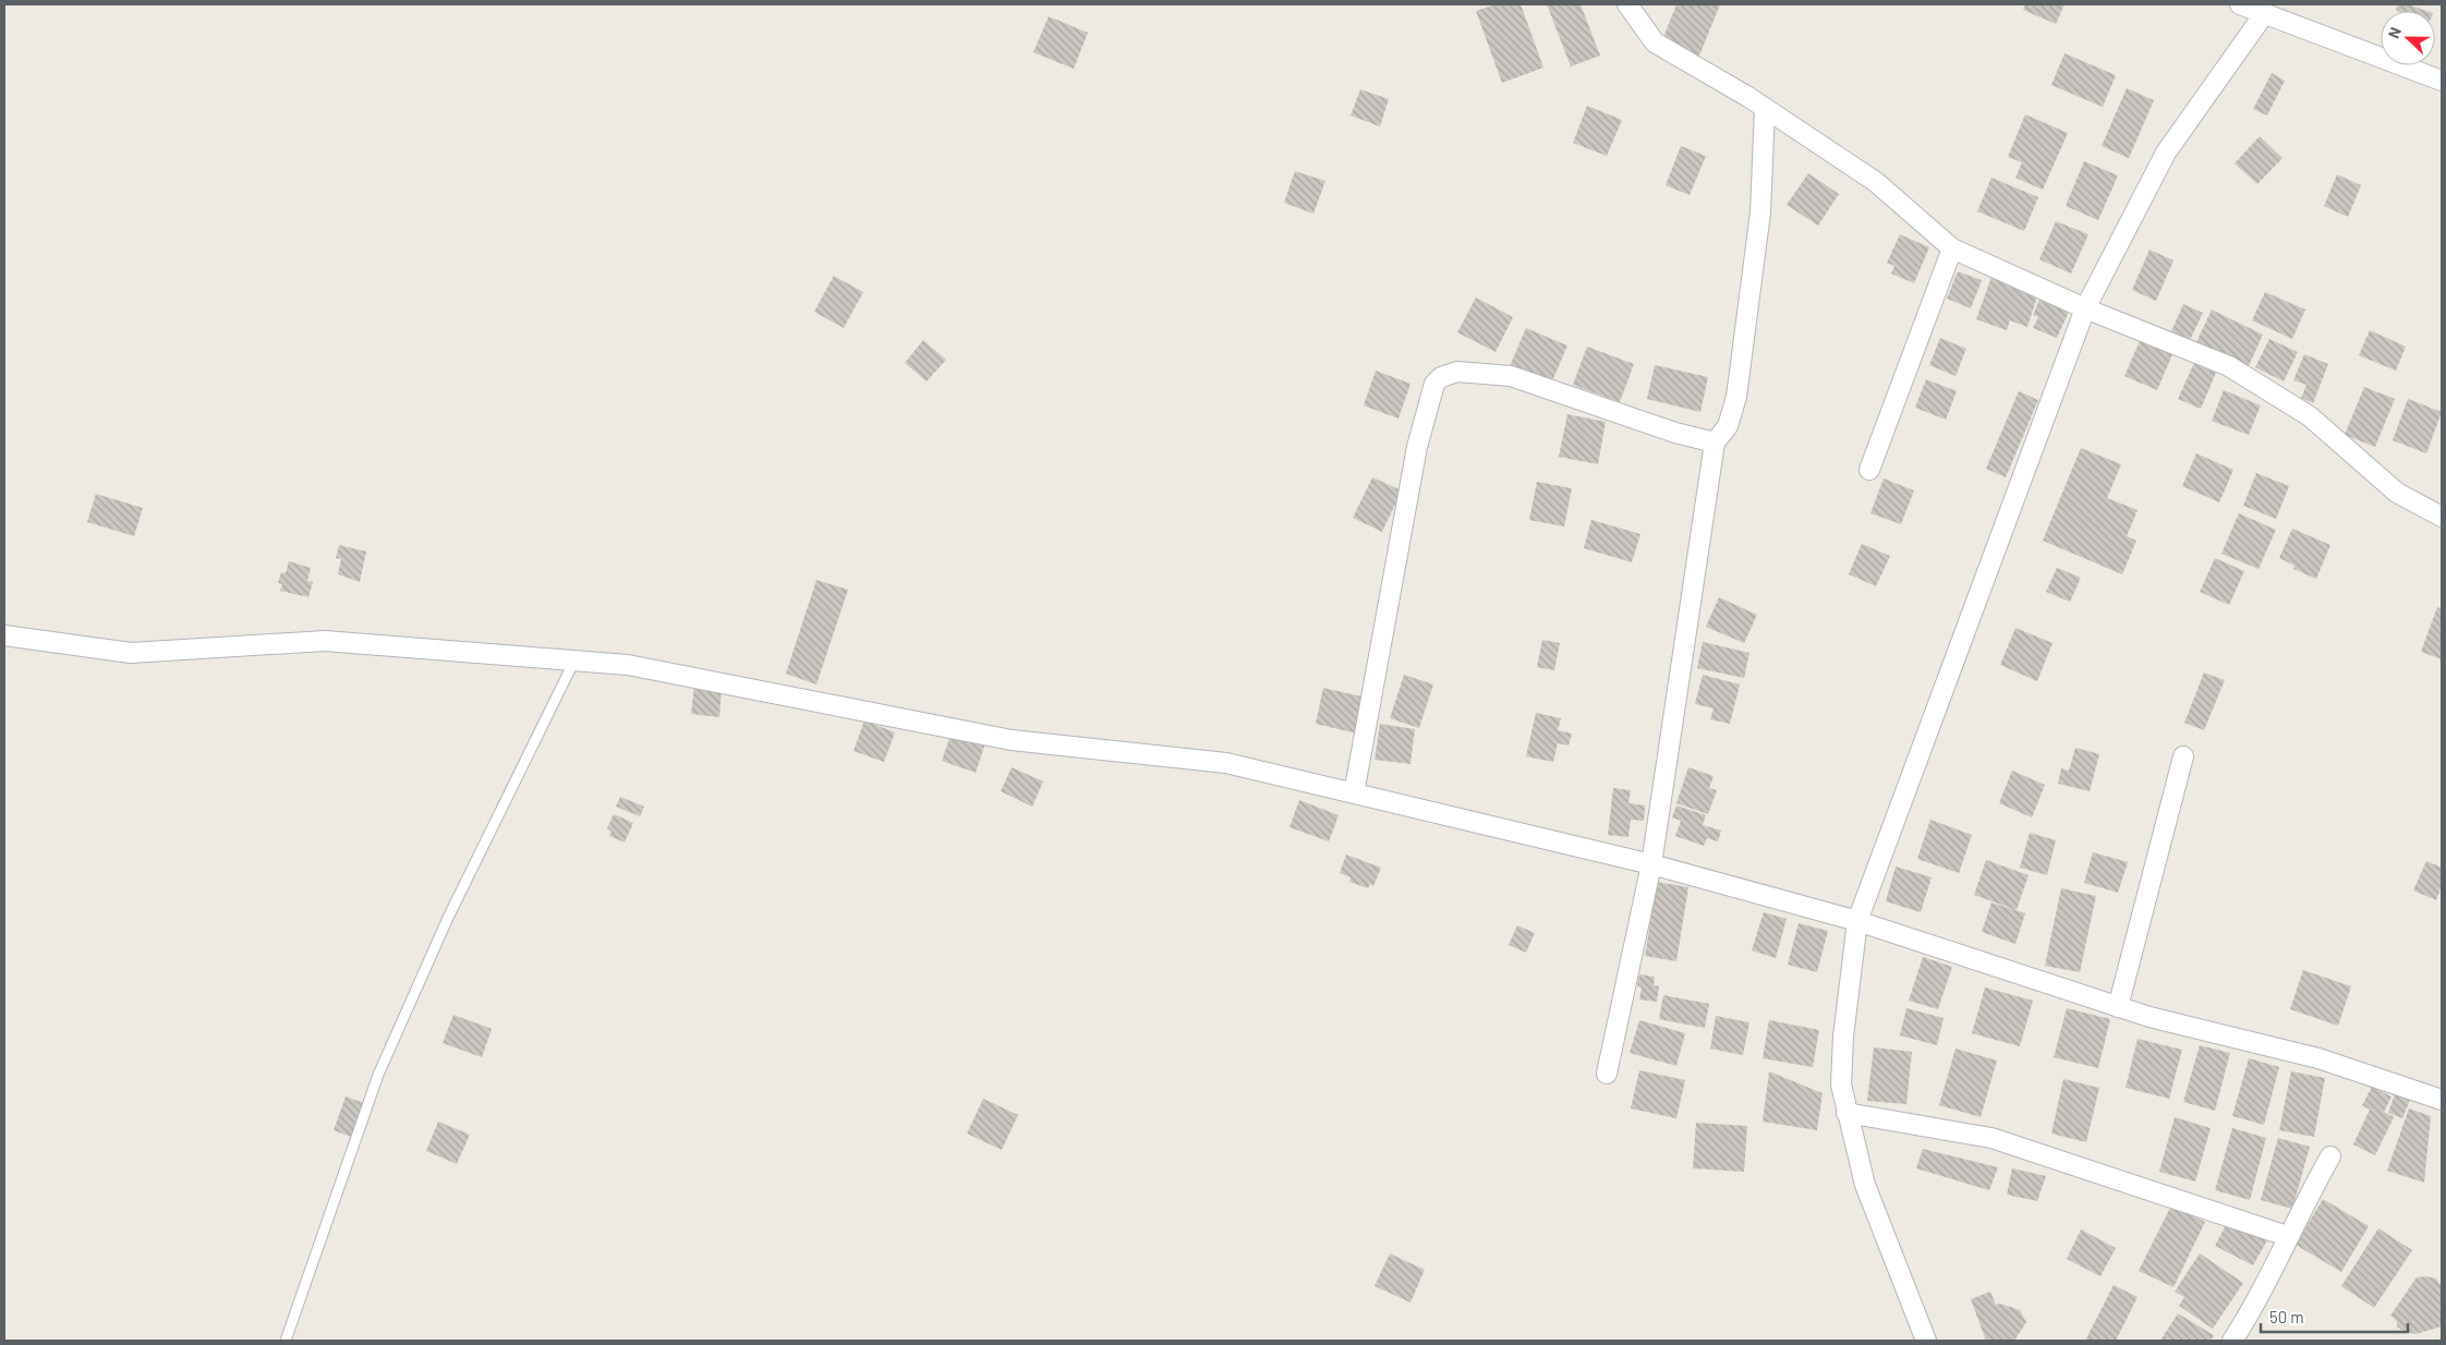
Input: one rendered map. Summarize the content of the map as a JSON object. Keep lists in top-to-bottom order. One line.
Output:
{"scale_bar":"50 m","north":"left"}
